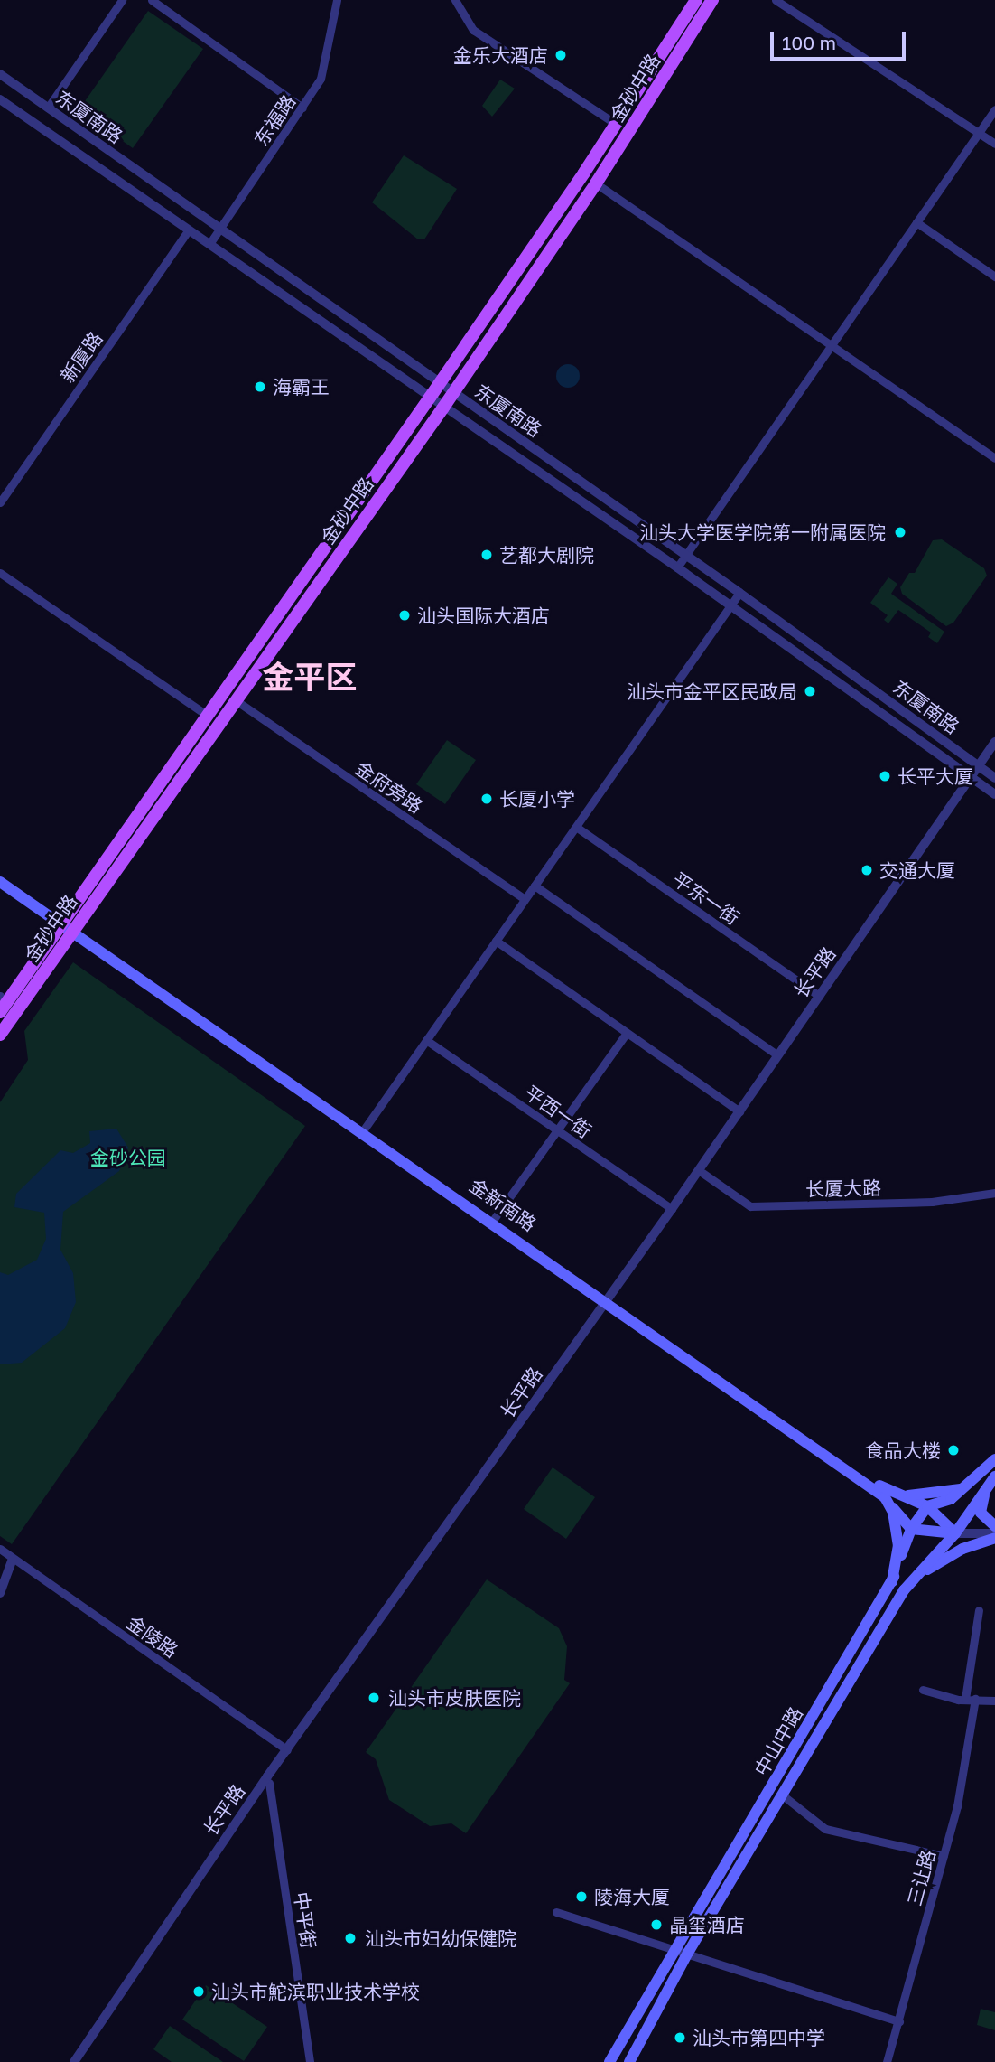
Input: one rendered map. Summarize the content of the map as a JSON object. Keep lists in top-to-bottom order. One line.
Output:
{"streets":{"main road":["金砂中路","金新南路","中山中路"],"street":["东厦南路","东福路","新厦路","金府旁路","平东一街","长平路","平西一街","长厦大路","金陵路","三让路","中平街"]},"crossings":[["金砂中路","东厦南路"],["金砂中路","金府旁路"],["金砂中路","金新南路"],["东厦南路","东福路"],["东厦南路","新厦路"],["东厦南路","长平路"],["平东一街","长平路"],["长平路","平西一街"],["长平路","长厦大路"],["长平路","金新南路"],["长平路","金陵路"],["长平路","中平街"],["金新南路","中山中路"]],"districts":["金平区"],"parks":["金砂公园"],"places":["金乐大酒店","海霸王","汕头大学医学院第一附属医院","艺都大剧院","汕头国际大酒店","汕头市金平区民政局","长平大厦","长厦小学","交通大厦","食品大楼","汕头市皮肤医院","陵海大厦","晶玺酒店","汕头市妇幼保健院","汕头市鮀滨职业技术学校","汕头市第四中学"],"scale_bar":"100 m"}
